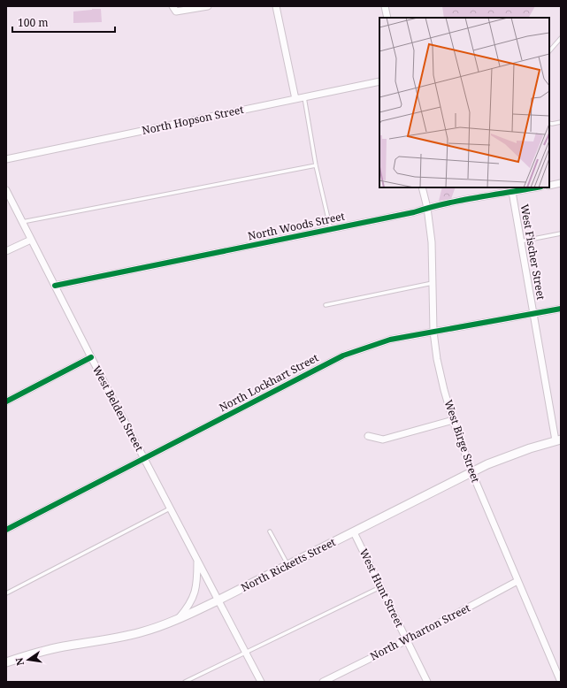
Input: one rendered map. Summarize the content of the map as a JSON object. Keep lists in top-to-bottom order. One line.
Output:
{"streets":{"street":["North Hopson Street","North Woods Street","West Fischer Street","North Lockhart Street","West Belden Street","West Birge Street","North Ricketts Street","West Hunt Street","North Wharton Street"]},"crossings":[["North Woods Street","West Fischer Street"],["North Woods Street","West Belden Street"],["North Woods Street","West Birge Street"],["West Fischer Street","North Lockhart Street"],["West Fischer Street","North Ricketts Street"],["North Lockhart Street","West Belden Street"],["North Lockhart Street","West Birge Street"],["West Belden Street","North Ricketts Street"],["West Birge Street","North Ricketts Street"],["West Birge Street","North Wharton Street"],["North Ricketts Street","West Hunt Street"],["West Hunt Street","North Wharton Street"]],"scale_bar":"100 m","north":"left"}
